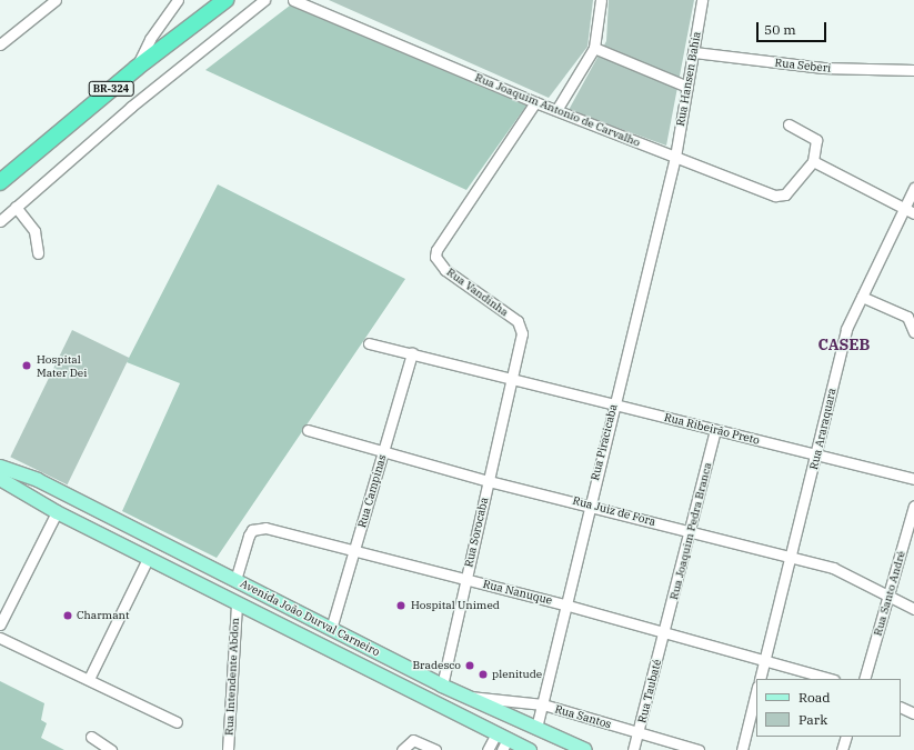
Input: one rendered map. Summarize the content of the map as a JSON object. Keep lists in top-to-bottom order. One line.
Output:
{"streets":{"highway":["BR-324"],"main road":["Avenida João Durval Carneiro"],"street":["Rua Seberi","Rua Hansen Bahia","Rua Joaquim Antonio de Carvalho","Rua Vandinha","Rua Ribeirão Preto","Rua Araraquara","Rua Piracicaba","Rua Campinas","Rua Juiz de Fora","Rua Joaquim Pedra Branca","Rua Sorocaba","Rua Nanuque","Rua Santo André","Rua Intendente Abdon","Rua Taubaté","Rua Santos"]},"crossings":[["Rua Seberi","Rua Hansen Bahia"],["Rua Hansen Bahia","Rua Joaquim Antonio de Carvalho"],["Rua Hansen Bahia","Rua Piracicaba"],["Rua Joaquim Antonio de Carvalho","Rua Vandinha"],["Rua Joaquim Antonio de Carvalho","Rua Piracicaba"],["Rua Vandinha","Rua Ribeirão Preto"],["Rua Vandinha","Rua Sorocaba"],["Rua Ribeirão Preto","Rua Araraquara"],["Rua Ribeirão Preto","Rua Piracicaba"],["Rua Ribeirão Preto","Rua Campinas"],["Rua Ribeirão Preto","Rua Joaquim Pedra Branca"],["Rua Ribeirão Preto","Rua Sorocaba"],["Rua Araraquara","Rua Juiz de Fora"],["Rua Araraquara","Rua Nanuque"],["Rua Piracicaba","Rua Juiz de Fora"],["Rua Piracicaba","Rua Nanuque"],["Rua Piracicaba","Avenida João Durval Carneiro"],["Rua Piracicaba","Rua Santos"],["Rua Campinas","Rua Juiz de Fora"],["Rua Campinas","Rua Nanuque"],["Rua Campinas","Avenida João Durval Carneiro"],["Rua Juiz de Fora","Rua Joaquim Pedra Branca"],["Rua Juiz de Fora","Rua Sorocaba"],["Rua Juiz de Fora","Rua Santo André"],["Rua Joaquim Pedra Branca","Rua Nanuque"],["Rua Joaquim Pedra Branca","Rua Taubaté"],["Rua Sorocaba","Rua Nanuque"],["Rua Sorocaba","Avenida João Durval Carneiro"],["Rua Nanuque","Avenida João Durval Carneiro"],["Rua Nanuque","Rua Taubaté"],["Avenida João Durval Carneiro","Rua Intendente Abdon"],["Avenida João Durval Carneiro","Rua Santos"],["Rua Taubaté","Rua Santos"]],"districts":["CASEB"],"places":["Hospital Mater Dei","Hospital Unimed","Charmant","Bradesco","plenitude"],"legend":["Road","Park"],"scale_bar":"50 m"}
